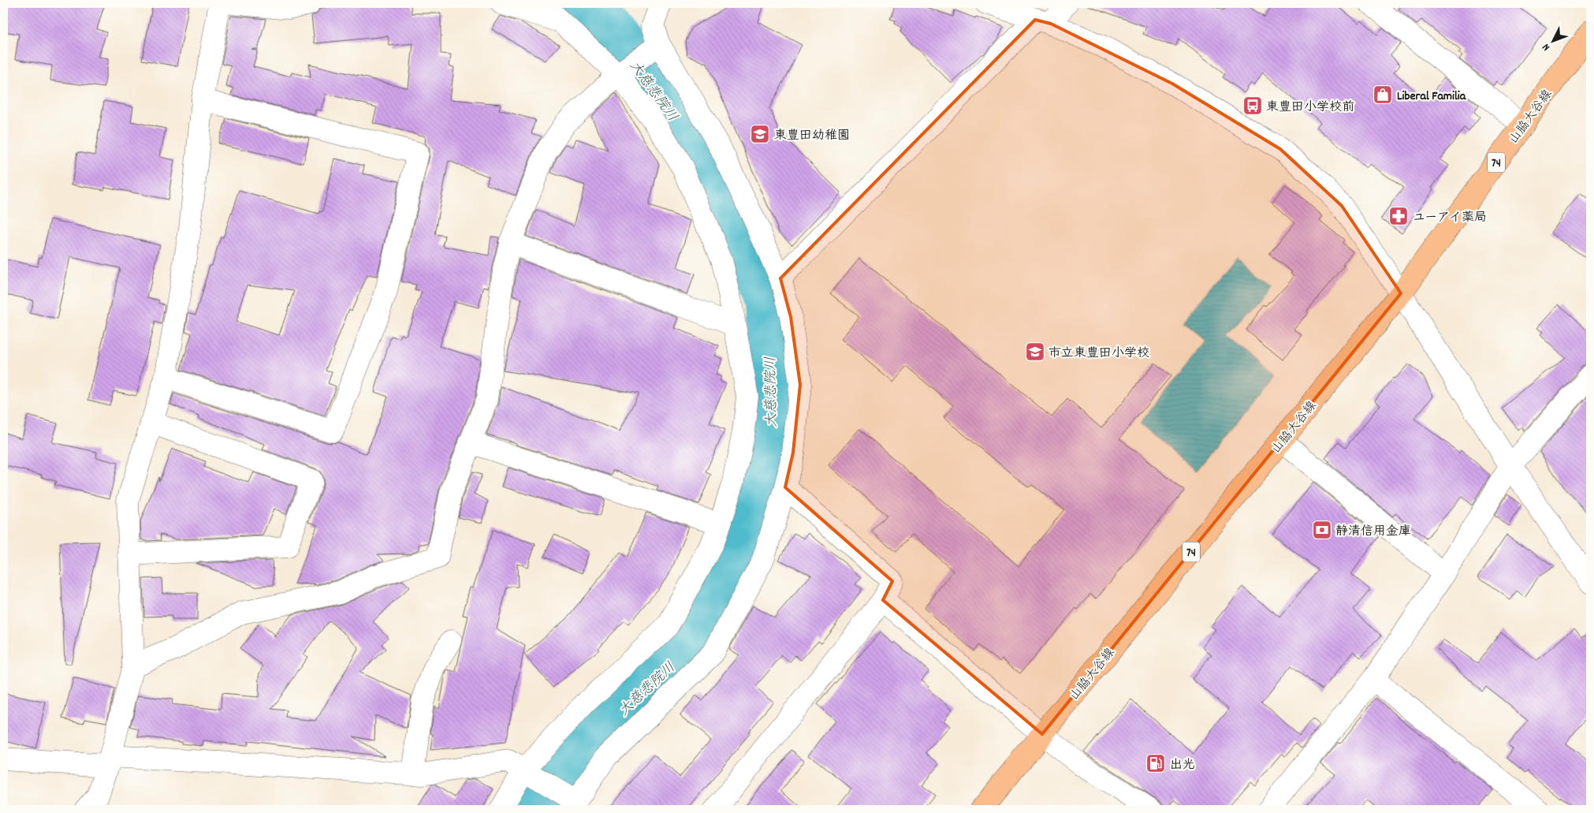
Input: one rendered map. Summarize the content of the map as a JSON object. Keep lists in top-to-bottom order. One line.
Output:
{"streets":{"main road":["山脇大谷線","74"]},"water":["大慈悲院川"],"places":{"shop":["Liberal Familia"],"bus stop":["東豊田小学校前"],"school or university":["東豊田幼稚園","市立東豊田小学校"],"pharmacy":["ユーアイ薬局"],"bank":["静清信用金庫"],"fuel station":["出光"]},"north":"bottom left"}
